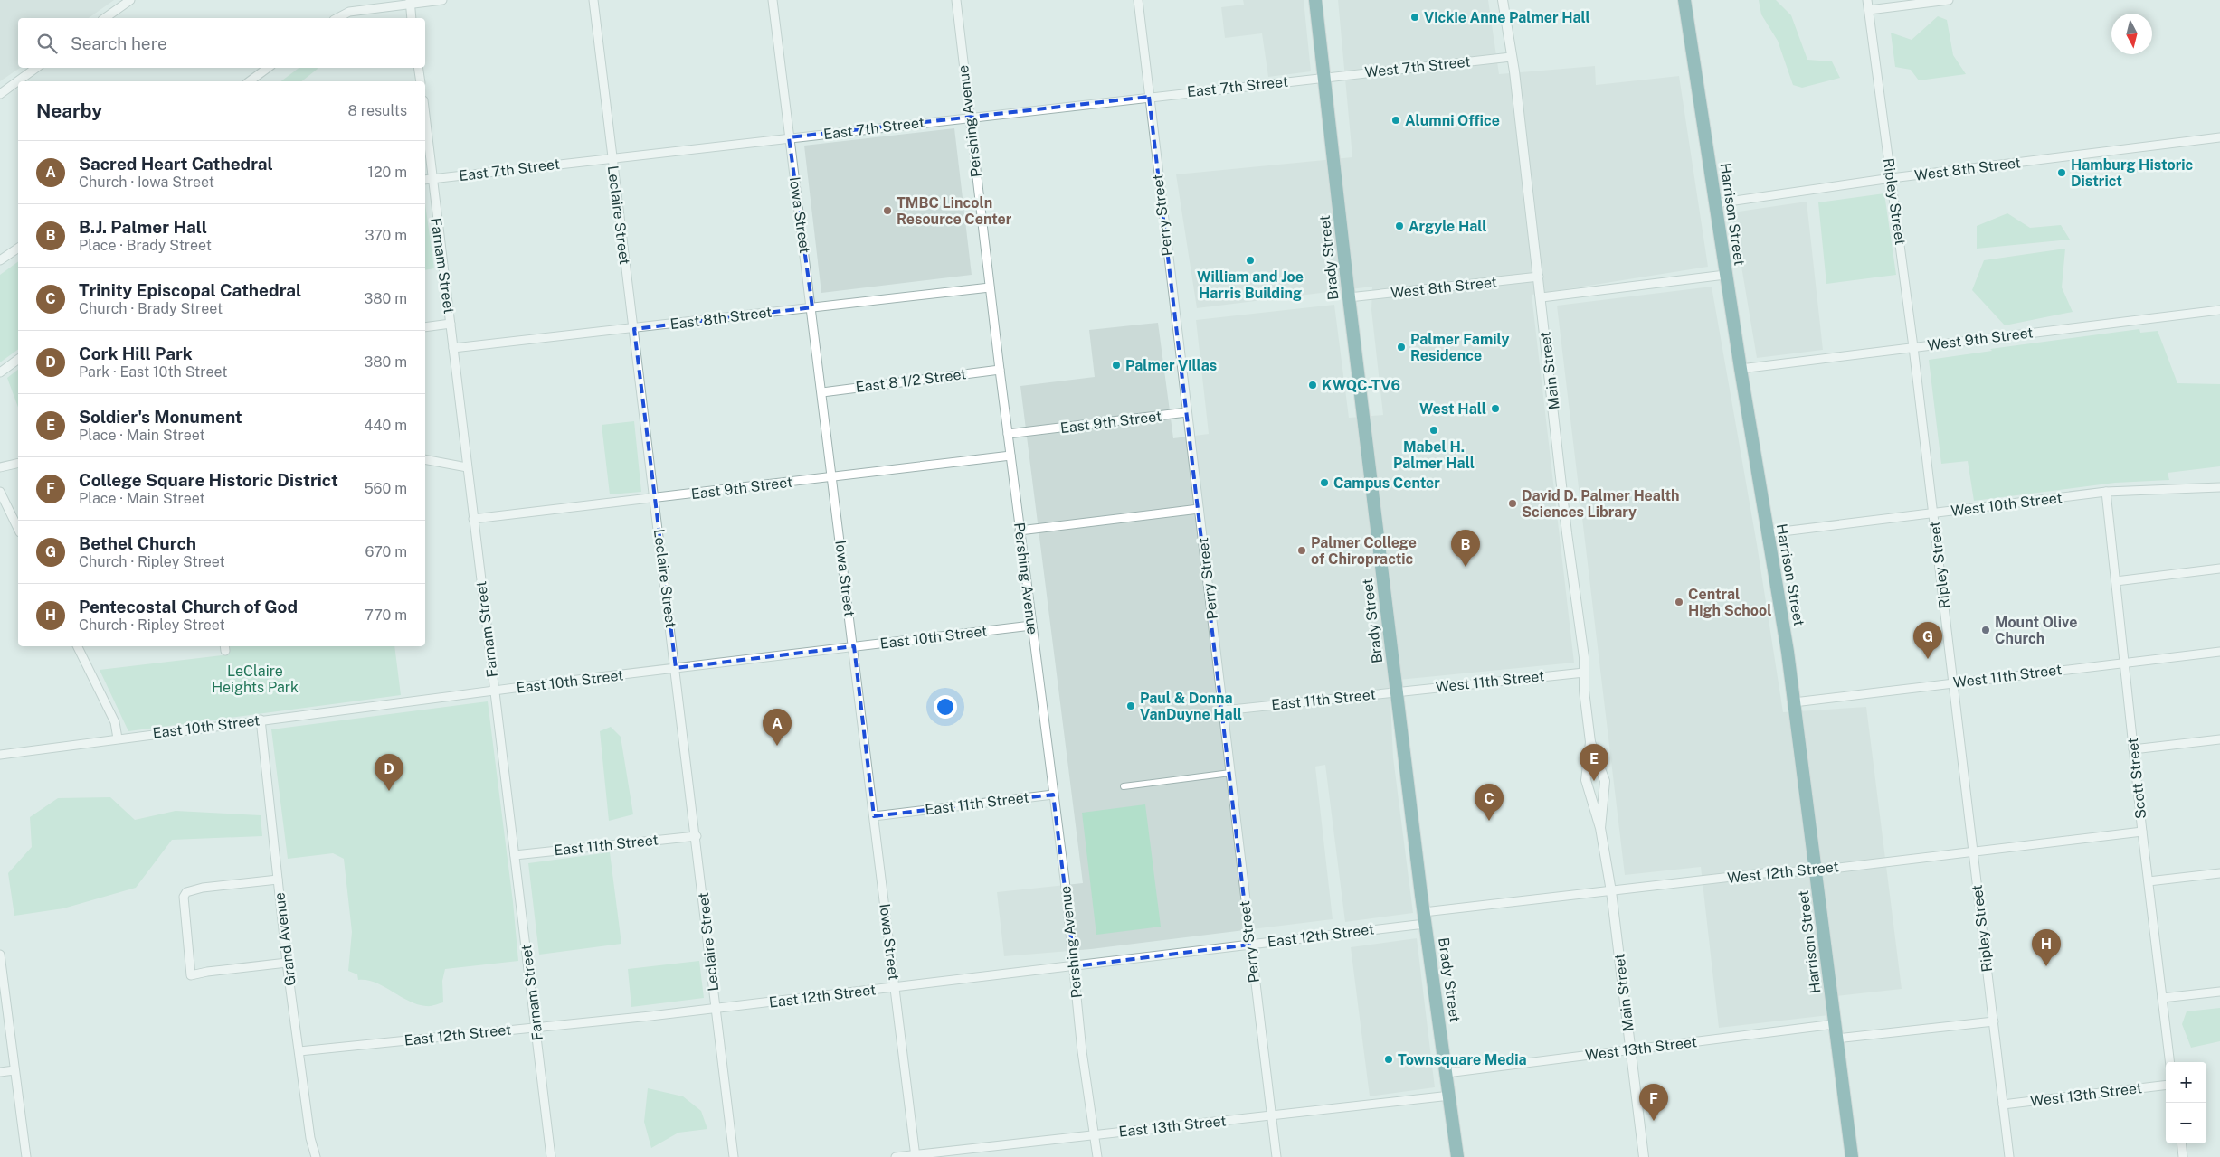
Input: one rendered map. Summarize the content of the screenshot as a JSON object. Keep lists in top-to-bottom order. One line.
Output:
{"streets":{"highway":["Harrison Street","Brady Street"],"street":["West 7th Street","East 7th Street","Pershing Avenue","West 8th Street","Ripley Street","Leclaire Street","Iowa Street","Perry Street","Farnam Street","East 8th Street","West 9th Street","Main Street","East 8 1/2 Street","East 9th Street","West 10th Street","East 10th Street","West 11th Street","East 11th Street","Scott Street","West 12th Street","East 12th Street","Grand Avenue","West 13th Street","East 13th Street"]},"crossings":[["West 7th Street","East 7th Street"],["West 7th Street","Brady Street"],["West 7th Street","Main Street"],["East 7th Street","Pershing Avenue"],["East 7th Street","Leclaire Street"],["East 7th Street","Iowa Street"],["East 7th Street","Perry Street"],["East 7th Street","Brady Street"],["East 7th Street","Farnam Street"],["Pershing Avenue","East 8th Street"],["Pershing Avenue","East 8 1/2 Street"],["Pershing Avenue","East 9th Street"],["Pershing Avenue","East 10th Street"],["Pershing Avenue","East 11th Street"],["Pershing Avenue","East 12th Street"],["Pershing Avenue","East 13th Street"],["West 8th Street","Ripley Street"],["West 8th Street","Harrison Street"],["West 8th Street","Brady Street"],["West 8th Street","Main Street"],["Ripley Street","West 9th Street"],["Ripley Street","West 10th Street"],["Ripley Street","West 11th Street"],["Ripley Street","West 12th Street"],["Ripley Street","West 13th Street"],["Harrison Street","West 9th Street"],["Harrison Street","West 10th Street"],["Harrison Street","West 11th Street"],["Harrison Street","West 12th Street"],["Harrison Street","West 13th Street"],["Leclaire Street","East 8th Street"],["Leclaire Street","East 9th Street"],["Leclaire Street","East 10th Street"],["Leclaire Street","East 11th Street"],["Leclaire Street","East 12th Street"],["Iowa Street","East 8th Street"],["Iowa Street","East 8 1/2 Street"],["Iowa Street","East 9th Street"],["Iowa Street","East 10th Street"],["Iowa Street","East 11th Street"],["Iowa Street","East 12th Street"],["Iowa Street","East 13th Street"],["Perry Street","East 9th Street"],["Perry Street","East 11th Street"],["Perry Street","East 12th Street"],["Perry Street","East 13th Street"],["Brady Street","West 11th Street"],["Brady Street","East 11th Street"],["Brady Street","West 12th Street"],["Brady Street","East 12th Street"],["Brady Street","West 13th Street"],["Brady Street","East 13th Street"],["Farnam Street","East 8th Street"],["Farnam Street","East 9th Street"],["Farnam Street","East 10th Street"],["Farnam Street","East 11th Street"],["Farnam Street","East 12th Street"],["Main Street","West 11th Street"],["Main Street","West 12th Street"],["Main Street","West 13th Street"],["West 10th Street","Scott Street"],["East 10th Street","Grand Avenue"],["West 11th Street","East 11th Street"],["West 11th Street","Scott Street"],["Scott Street","West 12th Street"],["West 12th Street","East 12th Street"],["East 12th Street","Grand Avenue"]],"parks":["LeClaire Heights Park"],"places":["Vickie Anne Palmer Hall","Alumni Office","Hamburg Historic District","TMBC Lincoln Resource Center","Argyle Hall","William and Joe Harris Building","Palmer Family Residence","Palmer Villas","KWQC-TV6","West Hall","Mabel H. Palmer Hall","Campus Center","David D. Palmer Health Sciences Library","Palmer College of Chiropractic","Central High School","Mount Olive Church","Paul & Donna VanDuyne Hall","Townsquare Media"],"north":"bottom","page":{"search":"Search here","heading":["Nearby","8 results"],"list":[{"mark":"A","name":"Sacred Heart Cathedral","note":"Church · Iowa Street","value":"120 m"},{"mark":"B","name":"B.J. Palmer Hall","note":"Place · Brady Street","value":"370 m"},{"mark":"C","name":"Trinity Episcopal Cathedral","note":"Church · Brady Street","value":"380 m"},{"mark":"D","name":"Cork Hill Park","note":"Park · East 10th Street","value":"380 m"},{"mark":"E","name":"Soldier's Monument","note":"Place · Main Street","value":"440 m"},{"mark":"F","name":"College Square Historic District","note":"Place · Main Street","value":"560 m"},{"mark":"G","name":"Bethel Church","note":"Church · Ripley Street","value":"670 m"},{"mark":"H","name":"Pentecostal Church of God","note":"Church · Ripley Street","value":"770 m"}],"pins":["B","G","A","E","D","C","H","F"],"map_buttons":["+","−"]}}
